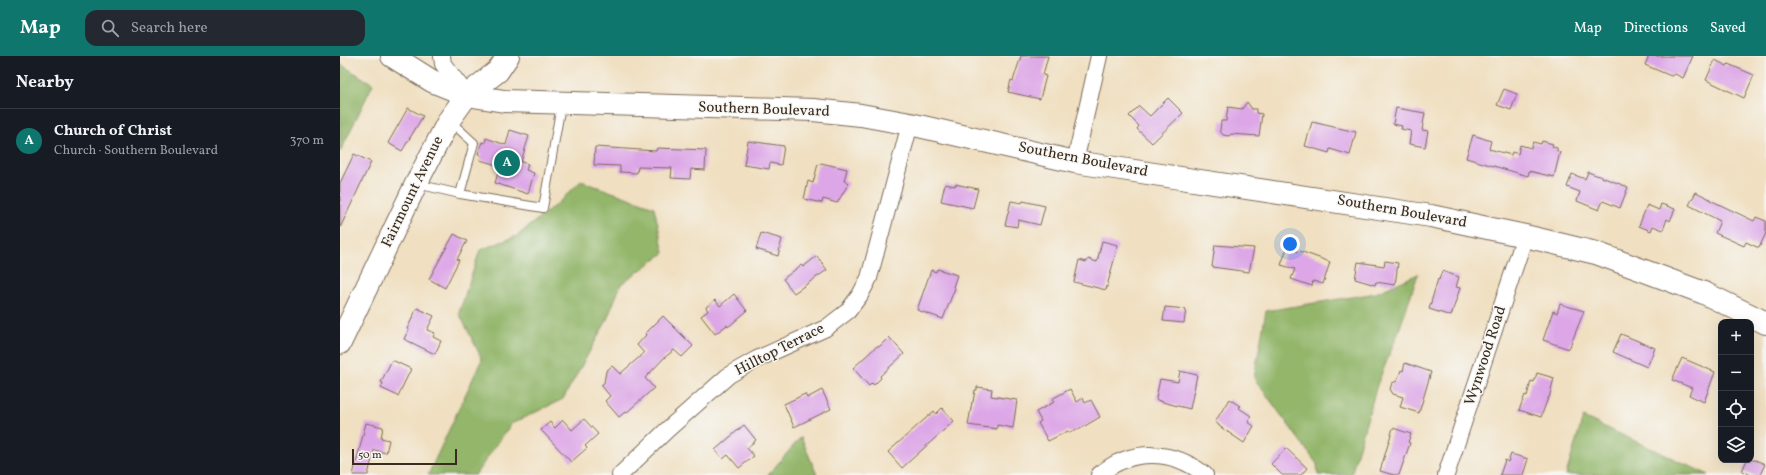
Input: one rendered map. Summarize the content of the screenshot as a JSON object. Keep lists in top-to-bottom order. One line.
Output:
{"streets":{"main road":["Southern Boulevard","Fairmount Avenue"],"street":["Hilltop Terrace","Wynwood Road"]},"crossings":[["Southern Boulevard","Fairmount Avenue"],["Southern Boulevard","Hilltop Terrace"],["Southern Boulevard","Wynwood Road"]],"scale_bar":"50 m","page":{"header":"Map","search":"Search here","nav":["Map","Directions","Saved"],"heading":"Nearby","list":[{"mark":"A","name":"Church of Christ","note":"Church · Southern Boulevard","value":"370 m"}],"pins":"A","map_buttons":["+","−"],"scale":"50 m"}}
